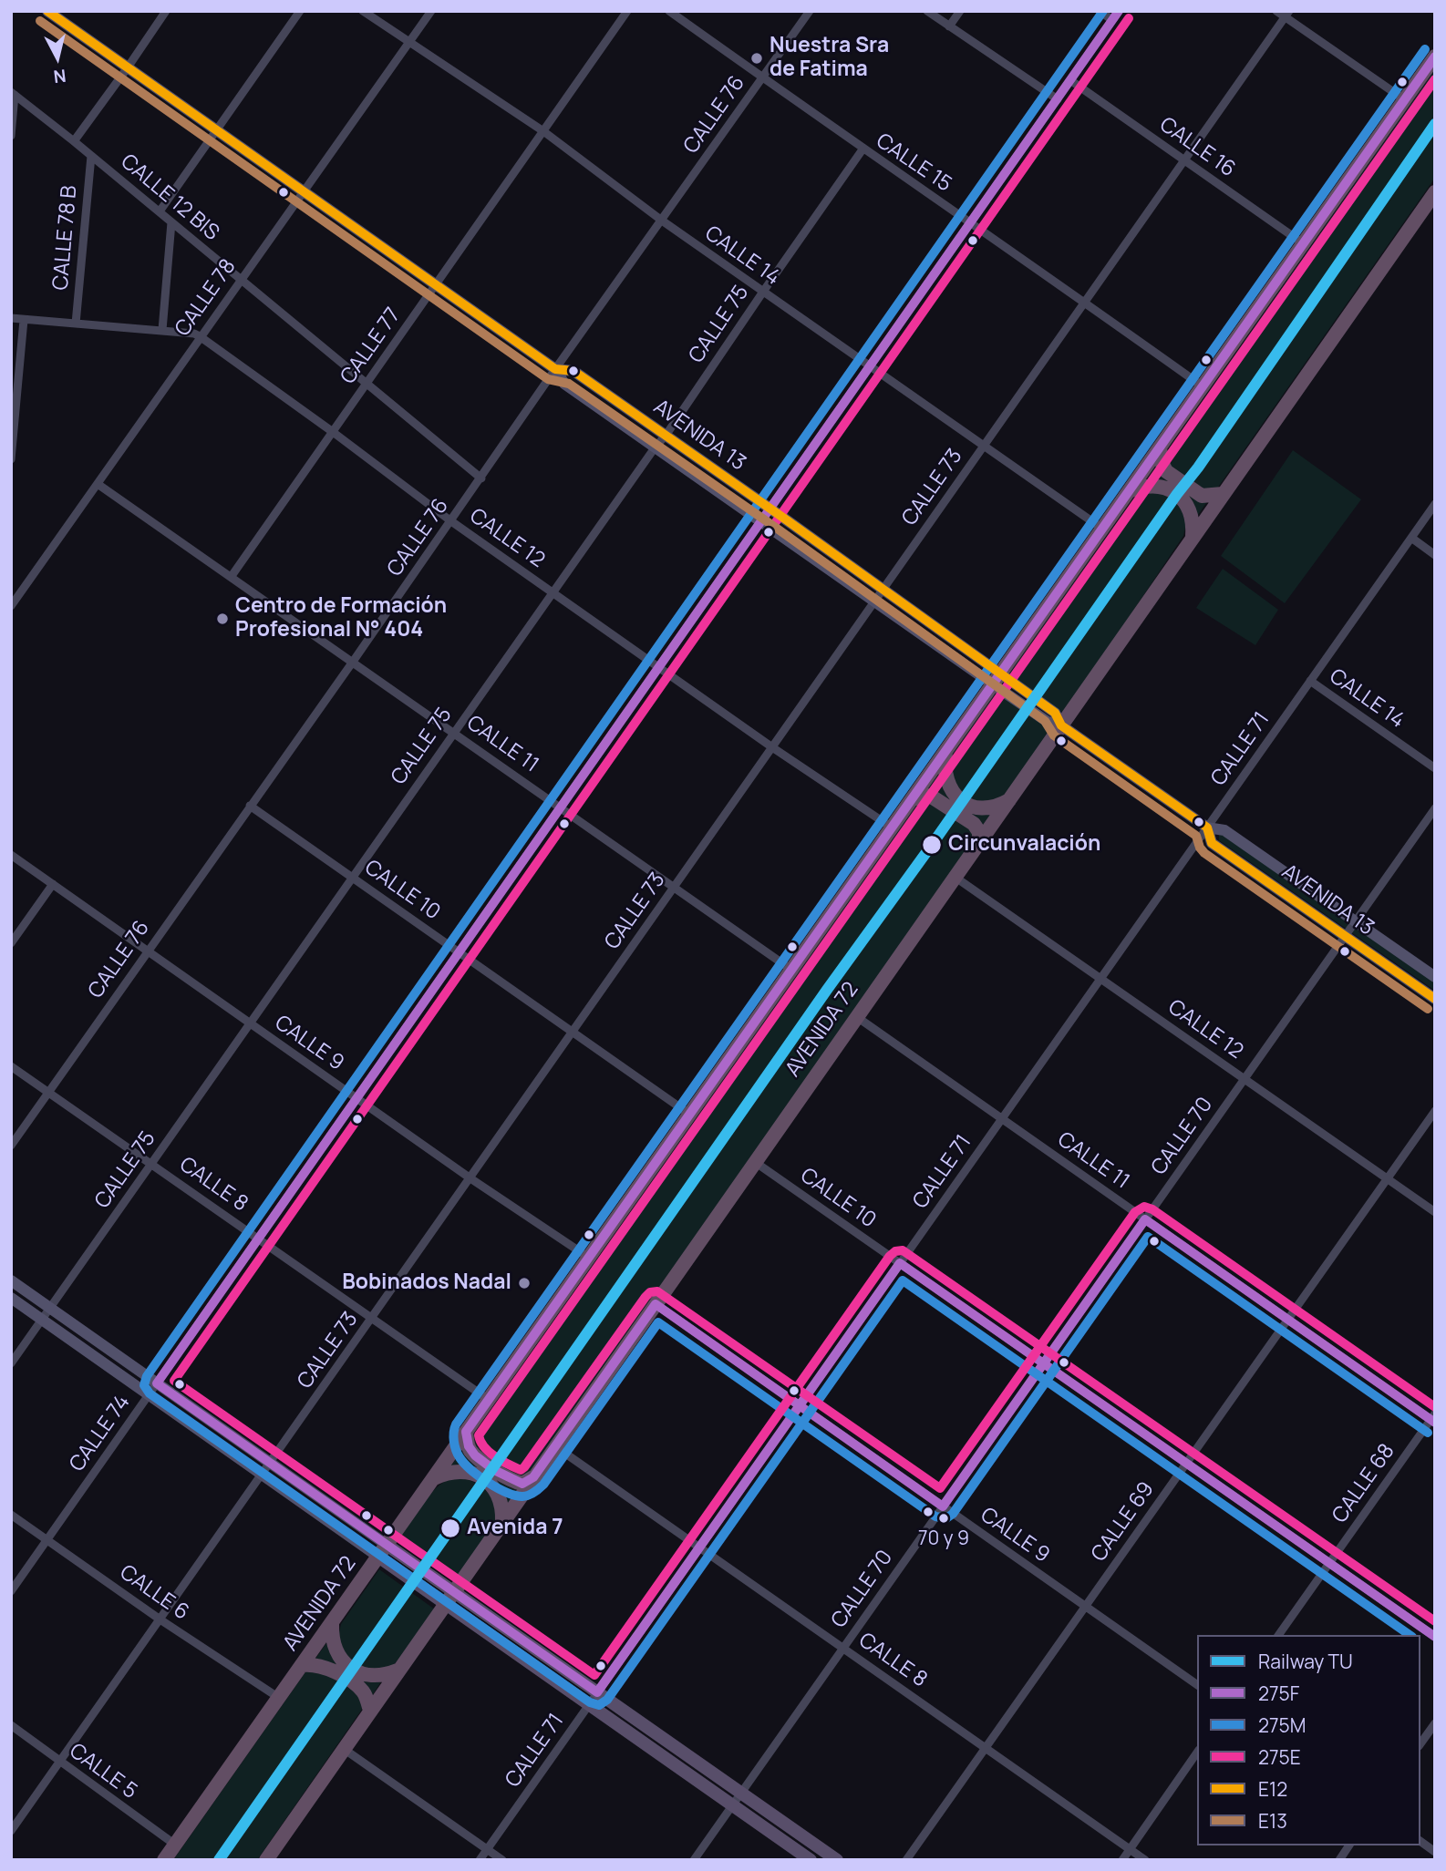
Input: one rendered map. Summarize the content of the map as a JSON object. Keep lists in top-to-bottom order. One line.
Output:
{"streets":{"highway":["AVENIDA 72"],"main road":["AVENIDA 13"],"street":["CALLE 76","CALLE 16","CALLE 15","CALLE 12 BIS","CALLE 78 B","CALLE 14","CALLE 78","CALLE 75","CALLE 77","CALLE 73","CALLE 12","CALLE 11","CALLE 71","CALLE 10","CALLE 9","CALLE 70","CALLE 8","CALLE 74","CALLE 68","CALLE 69","CALLE 6","CALLE 5"]},"crossings":[["CALLE 76","CALLE 15"],["CALLE 76","CALLE 12 BIS"],["CALLE 76","CALLE 14"],["CALLE 76","AVENIDA 13"],["CALLE 76","CALLE 12"],["CALLE 76","CALLE 11"],["CALLE 76","CALLE 10"],["CALLE 76","CALLE 9"],["CALLE 76","CALLE 8"],["CALLE 16","CALLE 73"],["CALLE 16","AVENIDA 72"],["CALLE 16","CALLE 74"],["CALLE 15","CALLE 75"],["CALLE 15","CALLE 73"],["CALLE 15","AVENIDA 72"],["CALLE 15","CALLE 74"],["CALLE 12 BIS","CALLE 78 B"],["CALLE 12 BIS","CALLE 78"],["CALLE 12 BIS","CALLE 77"],["CALLE 78 B","CALLE 12"],["CALLE 14","CALLE 78"],["CALLE 14","CALLE 75"],["CALLE 14","CALLE 77"],["CALLE 14","CALLE 73"],["CALLE 14","CALLE 71"],["CALLE 14","AVENIDA 72"],["CALLE 14","CALLE 74"],["CALLE 78","AVENIDA 13"],["CALLE 78","CALLE 12"],["CALLE 78","CALLE 11"],["CALLE 75","AVENIDA 13"],["CALLE 75","CALLE 12"],["CALLE 75","CALLE 11"],["CALLE 75","CALLE 10"],["CALLE 75","CALLE 9"],["CALLE 75","CALLE 8"],["CALLE 77","AVENIDA 13"],["CALLE 77","CALLE 12"],["CALLE 77","CALLE 11"],["AVENIDA 13","CALLE 73"],["AVENIDA 13","CALLE 71"],["AVENIDA 13","AVENIDA 72"],["AVENIDA 13","CALLE 70"],["AVENIDA 13","CALLE 74"],["CALLE 73","CALLE 12"],["CALLE 73","CALLE 11"],["CALLE 73","CALLE 10"],["CALLE 73","CALLE 9"],["CALLE 73","CALLE 8"],["CALLE 73","CALLE 6"],["CALLE 73","CALLE 5"],["CALLE 12","CALLE 71"],["CALLE 12","AVENIDA 72"],["CALLE 12","CALLE 70"],["CALLE 12","CALLE 74"],["CALLE 12","CALLE 69"],["CALLE 11","CALLE 71"],["CALLE 11","AVENIDA 72"],["CALLE 11","CALLE 70"],["CALLE 11","CALLE 74"],["CALLE 11","CALLE 68"],["CALLE 11","CALLE 69"],["CALLE 71","CALLE 10"],["CALLE 71","CALLE 9"],["CALLE 71","CALLE 8"],["CALLE 10","AVENIDA 72"],["CALLE 10","CALLE 70"],["CALLE 10","CALLE 74"],["CALLE 10","CALLE 68"],["CALLE 10","CALLE 69"],["AVENIDA 72","CALLE 9"],["AVENIDA 72","CALLE 8"],["AVENIDA 72","CALLE 6"],["AVENIDA 72","CALLE 5"],["CALLE 9","CALLE 70"],["CALLE 9","CALLE 74"],["CALLE 9","CALLE 69"],["CALLE 70","CALLE 8"],["CALLE 8","CALLE 74"],["CALLE 8","CALLE 69"],["CALLE 74","CALLE 6"]],"places":["Nuestra Sra de Fatima","Centro de Formación Profesional N° 404","Circunvalación","Bobinados Nadal","70 y 9","Avenida 7"],"lines":["transit line 275F","transit line 275M","transit line E12","transit line 275E","transit line E13","rail line TU"],"legend":["Railway TU","275F","275M","275E","E12","E13"],"north":"bottom"}
